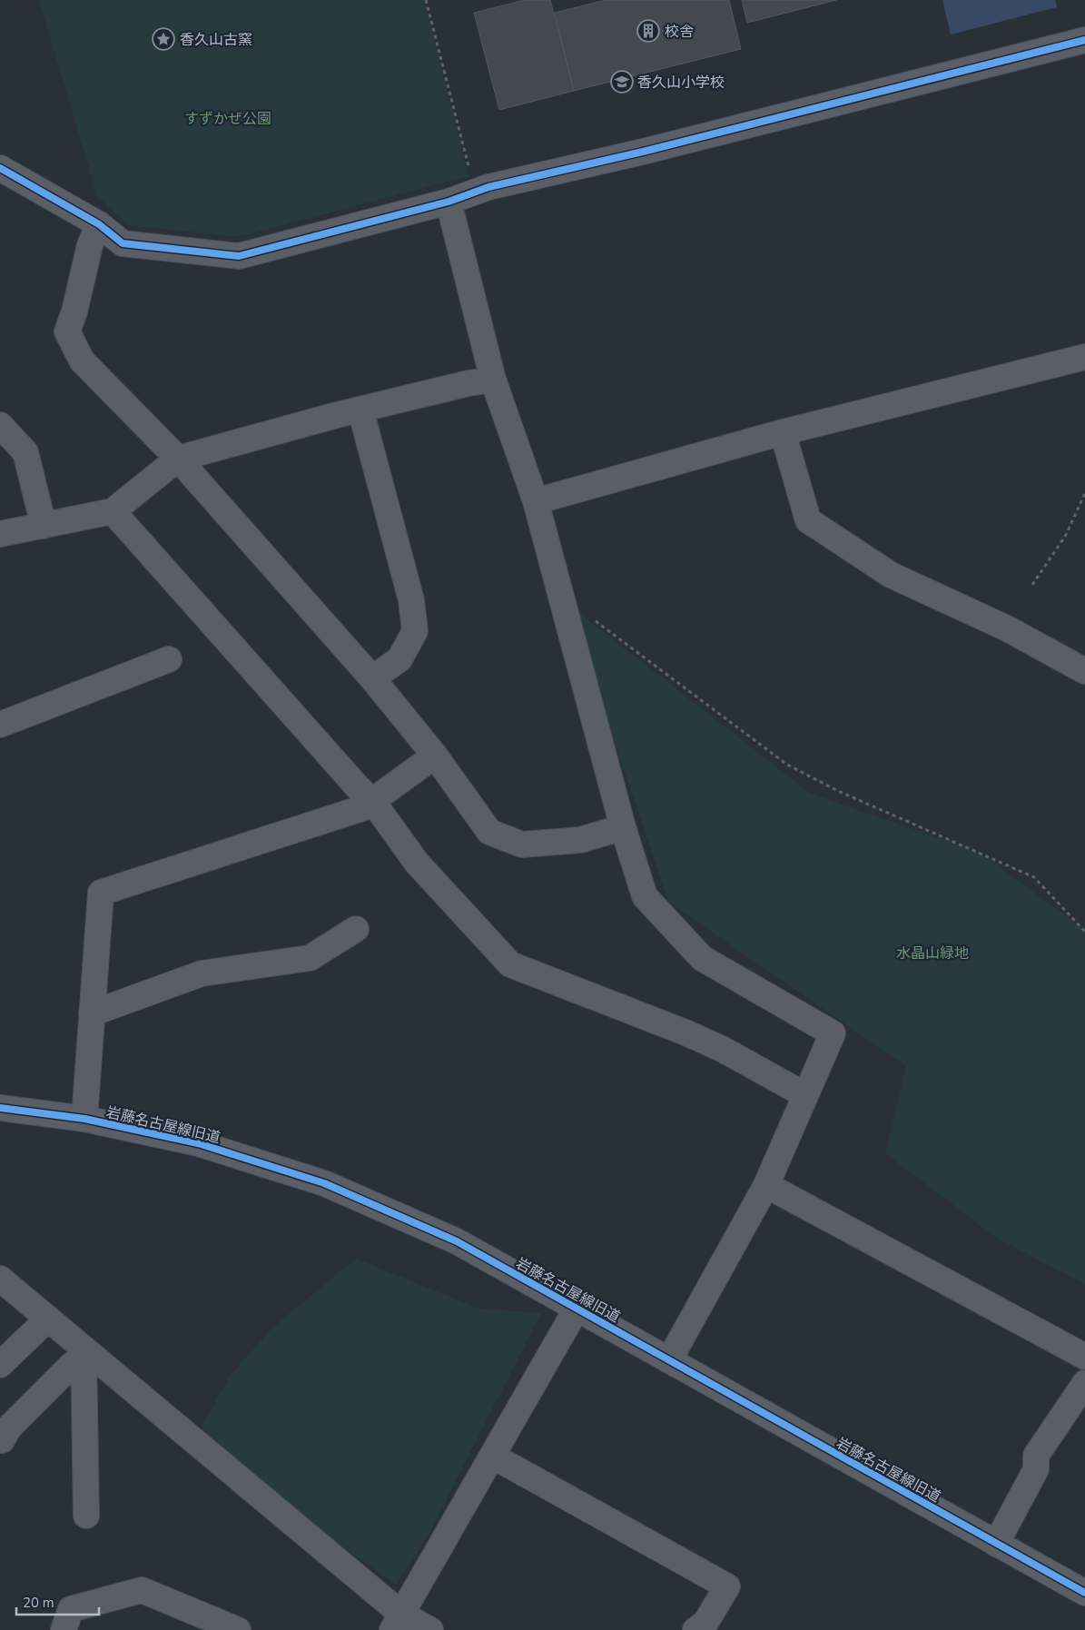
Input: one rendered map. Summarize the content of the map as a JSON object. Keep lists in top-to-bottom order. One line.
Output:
{"streets":{"street":["岩藤名古屋線旧道"]},"parks":["すずかぜ公園","水晶山緑地"],"places":{"building":["校舎"],"place":["香久山古窯"],"school or university":["香久山小学校"]},"scale_bar":"20 m"}
